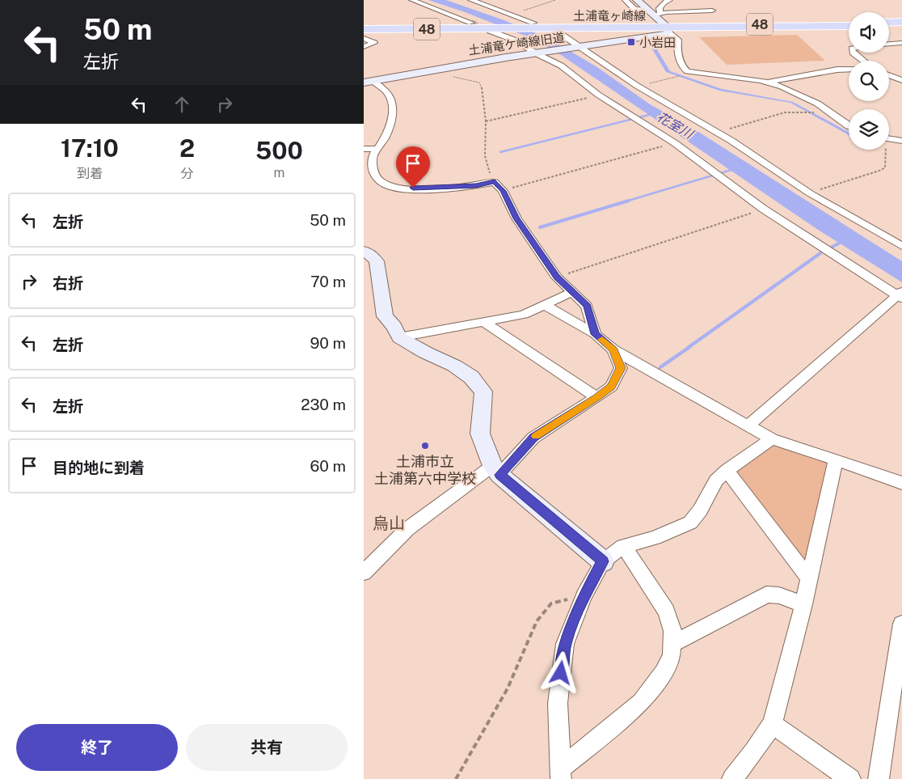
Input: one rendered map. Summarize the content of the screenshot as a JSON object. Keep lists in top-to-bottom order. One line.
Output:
{"streets":{"main road":["土浦竜ヶ崎線","48"],"street":["土浦竜ケ崎線旧道"]},"crossings":[["土浦竜ヶ崎線","土浦竜ケ崎線旧道"]],"districts":["烏山"],"water":["花室川"],"places":{"transit":["小岩田"],"other":["土浦市立 土浦第六中学校"]},"page":{"turn":["50 m","左折"],"eta":["17:10","到着","2","分","500","m"],"list":[{"name":"左折","value":"50 m"},{"name":"右折","value":"70 m"},{"name":"左折","value":"90 m"},{"name":"左折","value":"230 m"},{"name":"目的地に到着","value":"60 m"}],"buttons":["終了","共有"]}}
